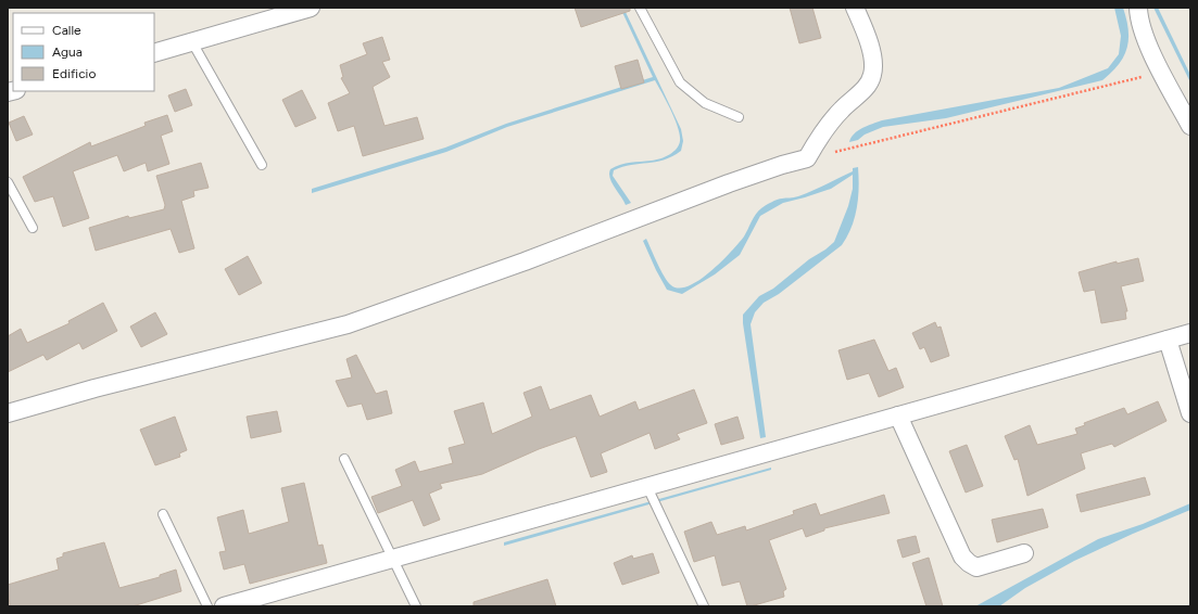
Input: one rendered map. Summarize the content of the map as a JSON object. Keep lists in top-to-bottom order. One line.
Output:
{"legend":["Calle","Agua","Edificio"]}
